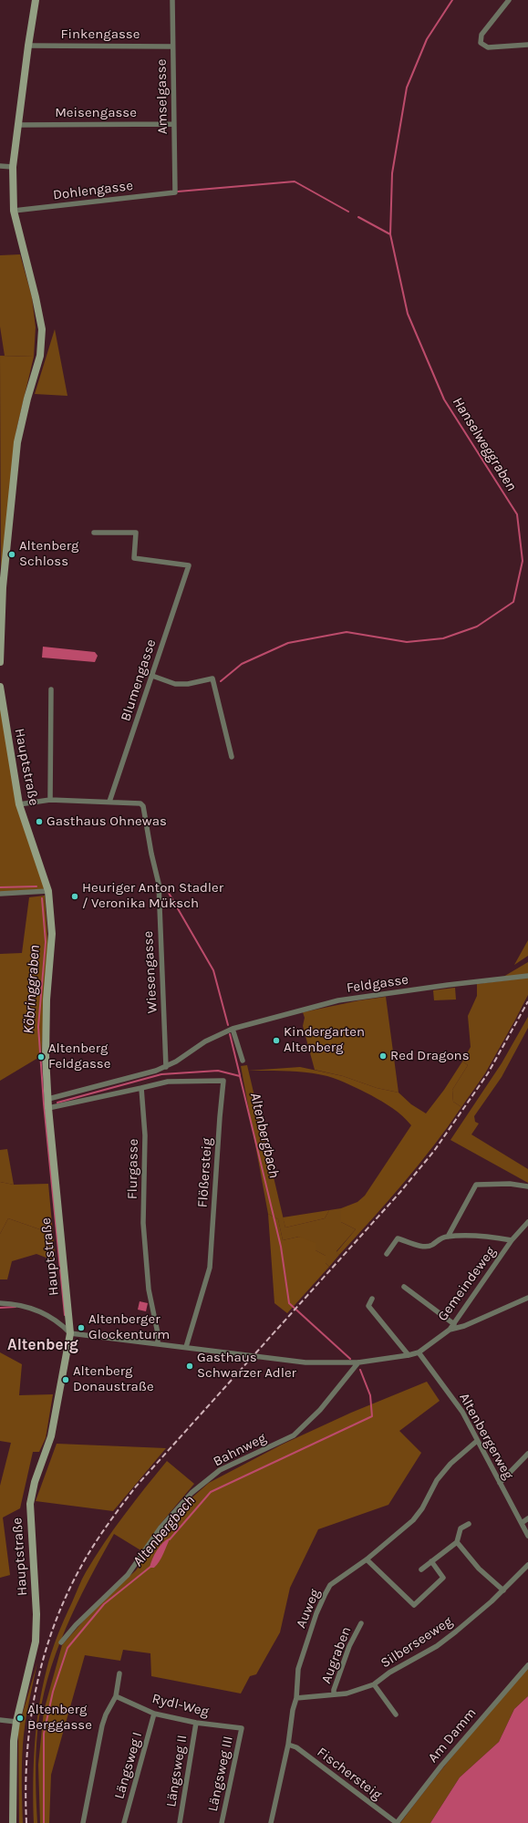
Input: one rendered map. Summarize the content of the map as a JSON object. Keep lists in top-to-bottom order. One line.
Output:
{"streets":{"main road":["Hauptstraße"],"street":["Finkengasse","Amselgasse","Meisengasse","Dohlengasse","Blumengasse","Wiesengasse","Feldgasse","Flurgasse","Flößersteig","Gemeindeweg","Altenbergerweg","Bahnweg","Auweg","Silberseeweg","Augraben","Rydl-Weg","Am Damm","Längsweg I","Längsweg II","Längsweg III","Fischersteig"]},"crossings":[["Finkengasse","Amselgasse"],["Amselgasse","Meisengasse"],["Amselgasse","Dohlengasse"],["Blumengasse","Wiesengasse"],["Hauptstraße","Wiesengasse"],["Hauptstraße","Feldgasse"],["Wiesengasse","Feldgasse"],["Flurgasse","Flößersteig"],["Gemeindeweg","Altenbergerweg"],["Altenbergerweg","Auweg"],["Auweg","Silberseeweg"],["Auweg","Fischersteig"],["Silberseeweg","Augraben"],["Rydl-Weg","Längsweg I"],["Rydl-Weg","Längsweg II"],["Rydl-Weg","Längsweg III"],["Am Damm","Fischersteig"]],"districts":["Altenberg"],"water":["Hanselweggraben","Köbringgraben","Altenbergbach"],"places":["Altenberg Schloss","Gasthaus Ohnewas","Heuriger Anton Stadler / Veronika Müksch","Kindergarten Altenberg","Red Dragons","Altenberg Feldgasse","Altenberger Glockenturm","Gasthaus Schwarzer Adler","Altenberg Donaustraße","Altenberg Berggasse"]}
